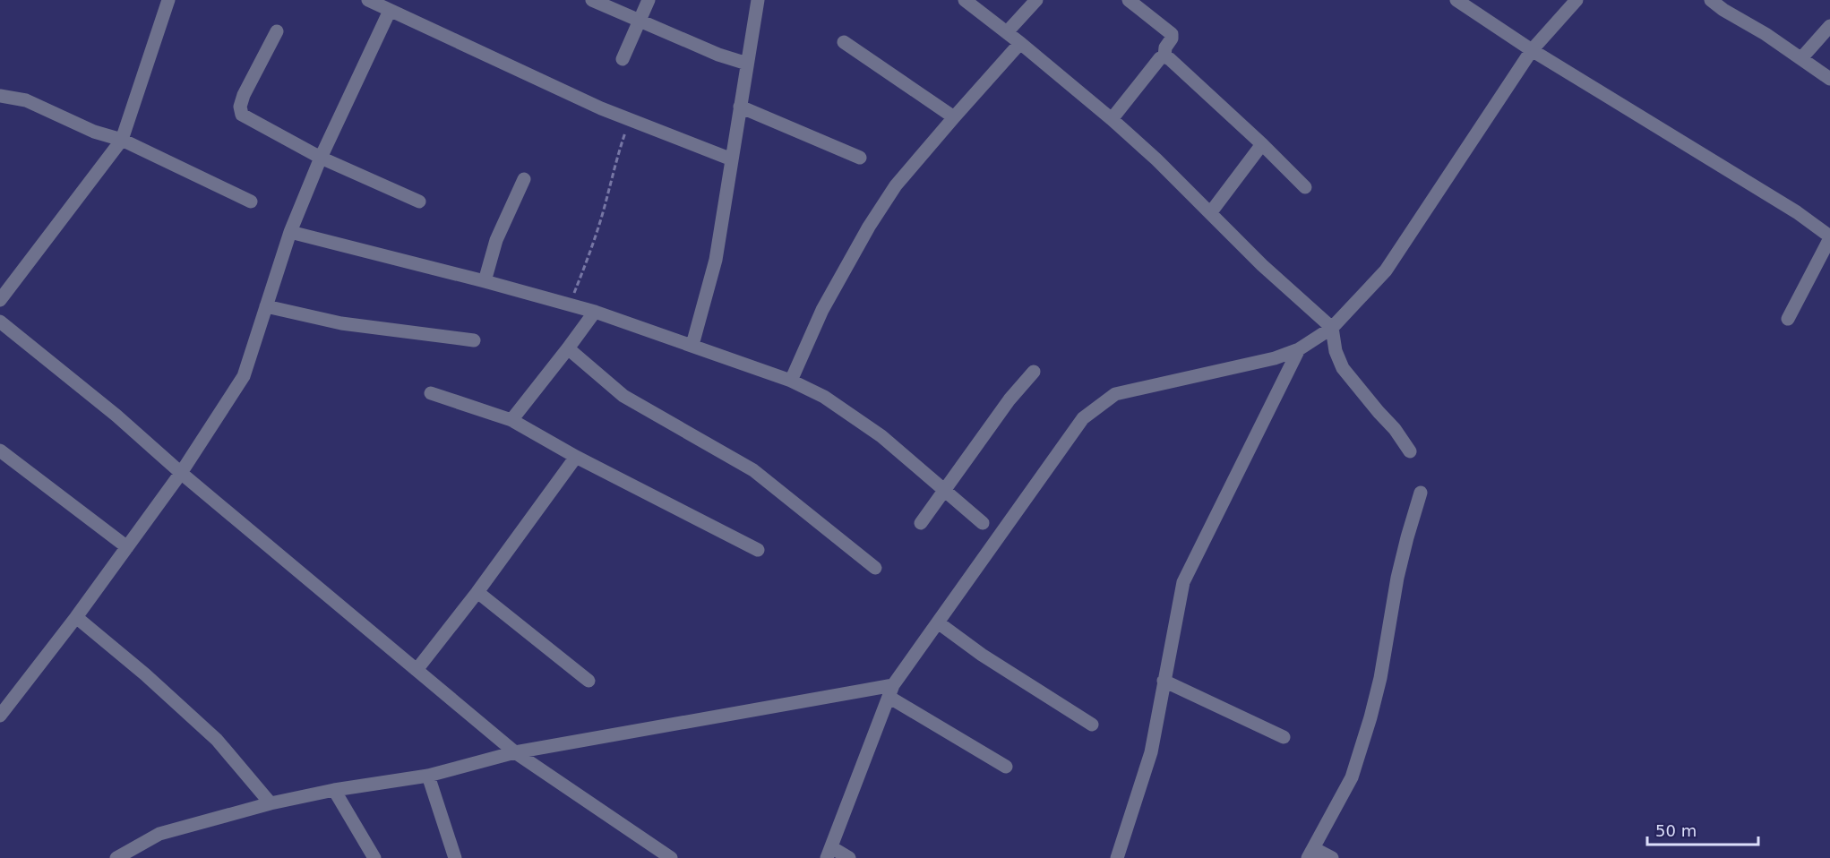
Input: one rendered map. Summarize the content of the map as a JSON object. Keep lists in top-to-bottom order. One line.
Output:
{"scale_bar":"50 m"}
